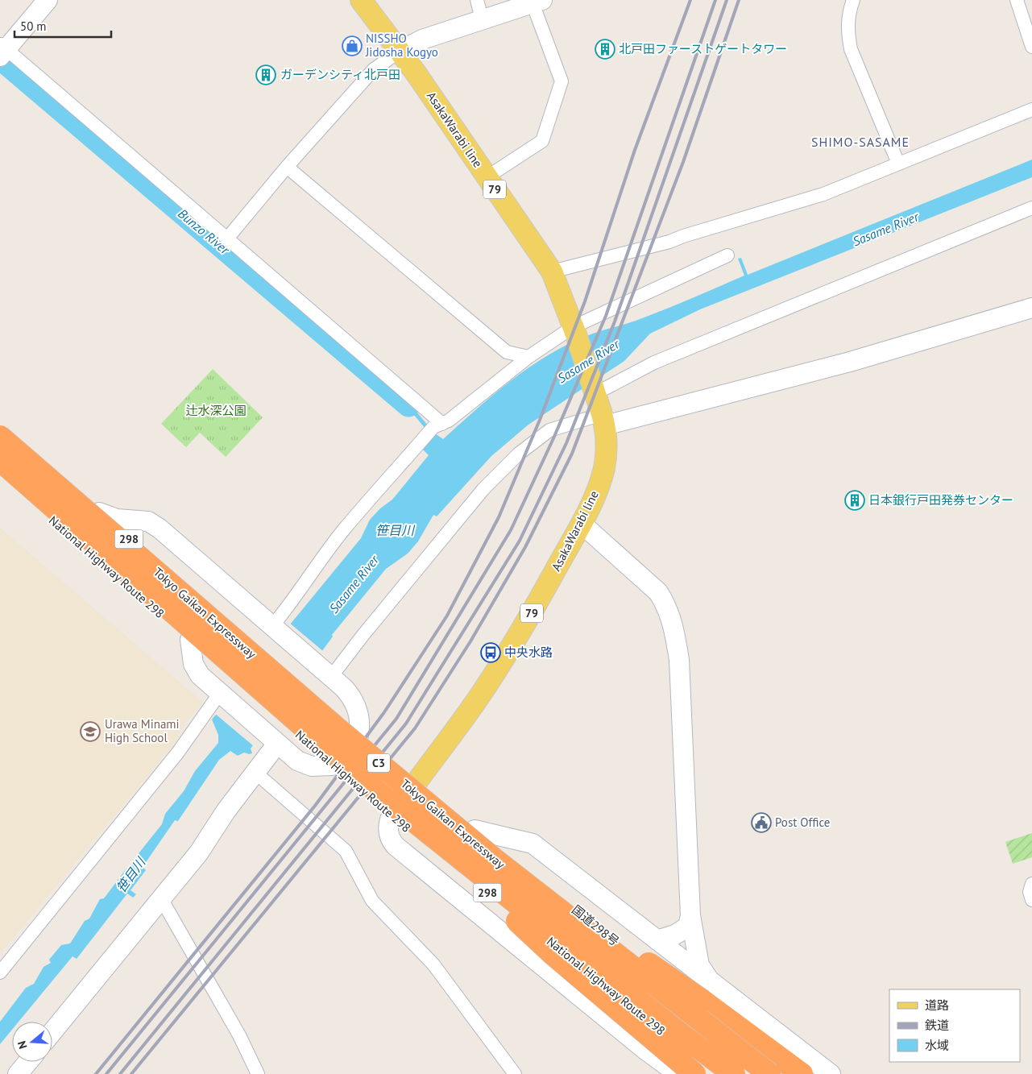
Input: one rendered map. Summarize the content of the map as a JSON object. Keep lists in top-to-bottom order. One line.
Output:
{"streets":{"highway":["298","National Highway Route 298","Tokyo Gaikan Expressway","C3","国道298号"],"main road":["AsakaWarabi line","79"]},"crossings":[["AsakaWarabi line","298"],["AsakaWarabi line","National Highway Route 298"],["AsakaWarabi line","国道298号"],["298","国道298号"],["Tokyo Gaikan Expressway","国道298号"]],"districts":["SHIMO-SASAME"],"water":["Sasame River","Bunzo River","笹目川"],"parks":["辻水深公園"],"places":{"shop":["NISSHO Jidosha Kogyo"],"building":["北戸田ファーストゲートタワー","ガーデンシティ北戸田","日本銀行戸田発券センター"],"bus stop":["中央水路"],"school or university":["Urawa Minami High School"],"public building":["Post Office"]},"legend":["道路","鉄道","水域"],"scale_bar":"50 m","north":"left"}
